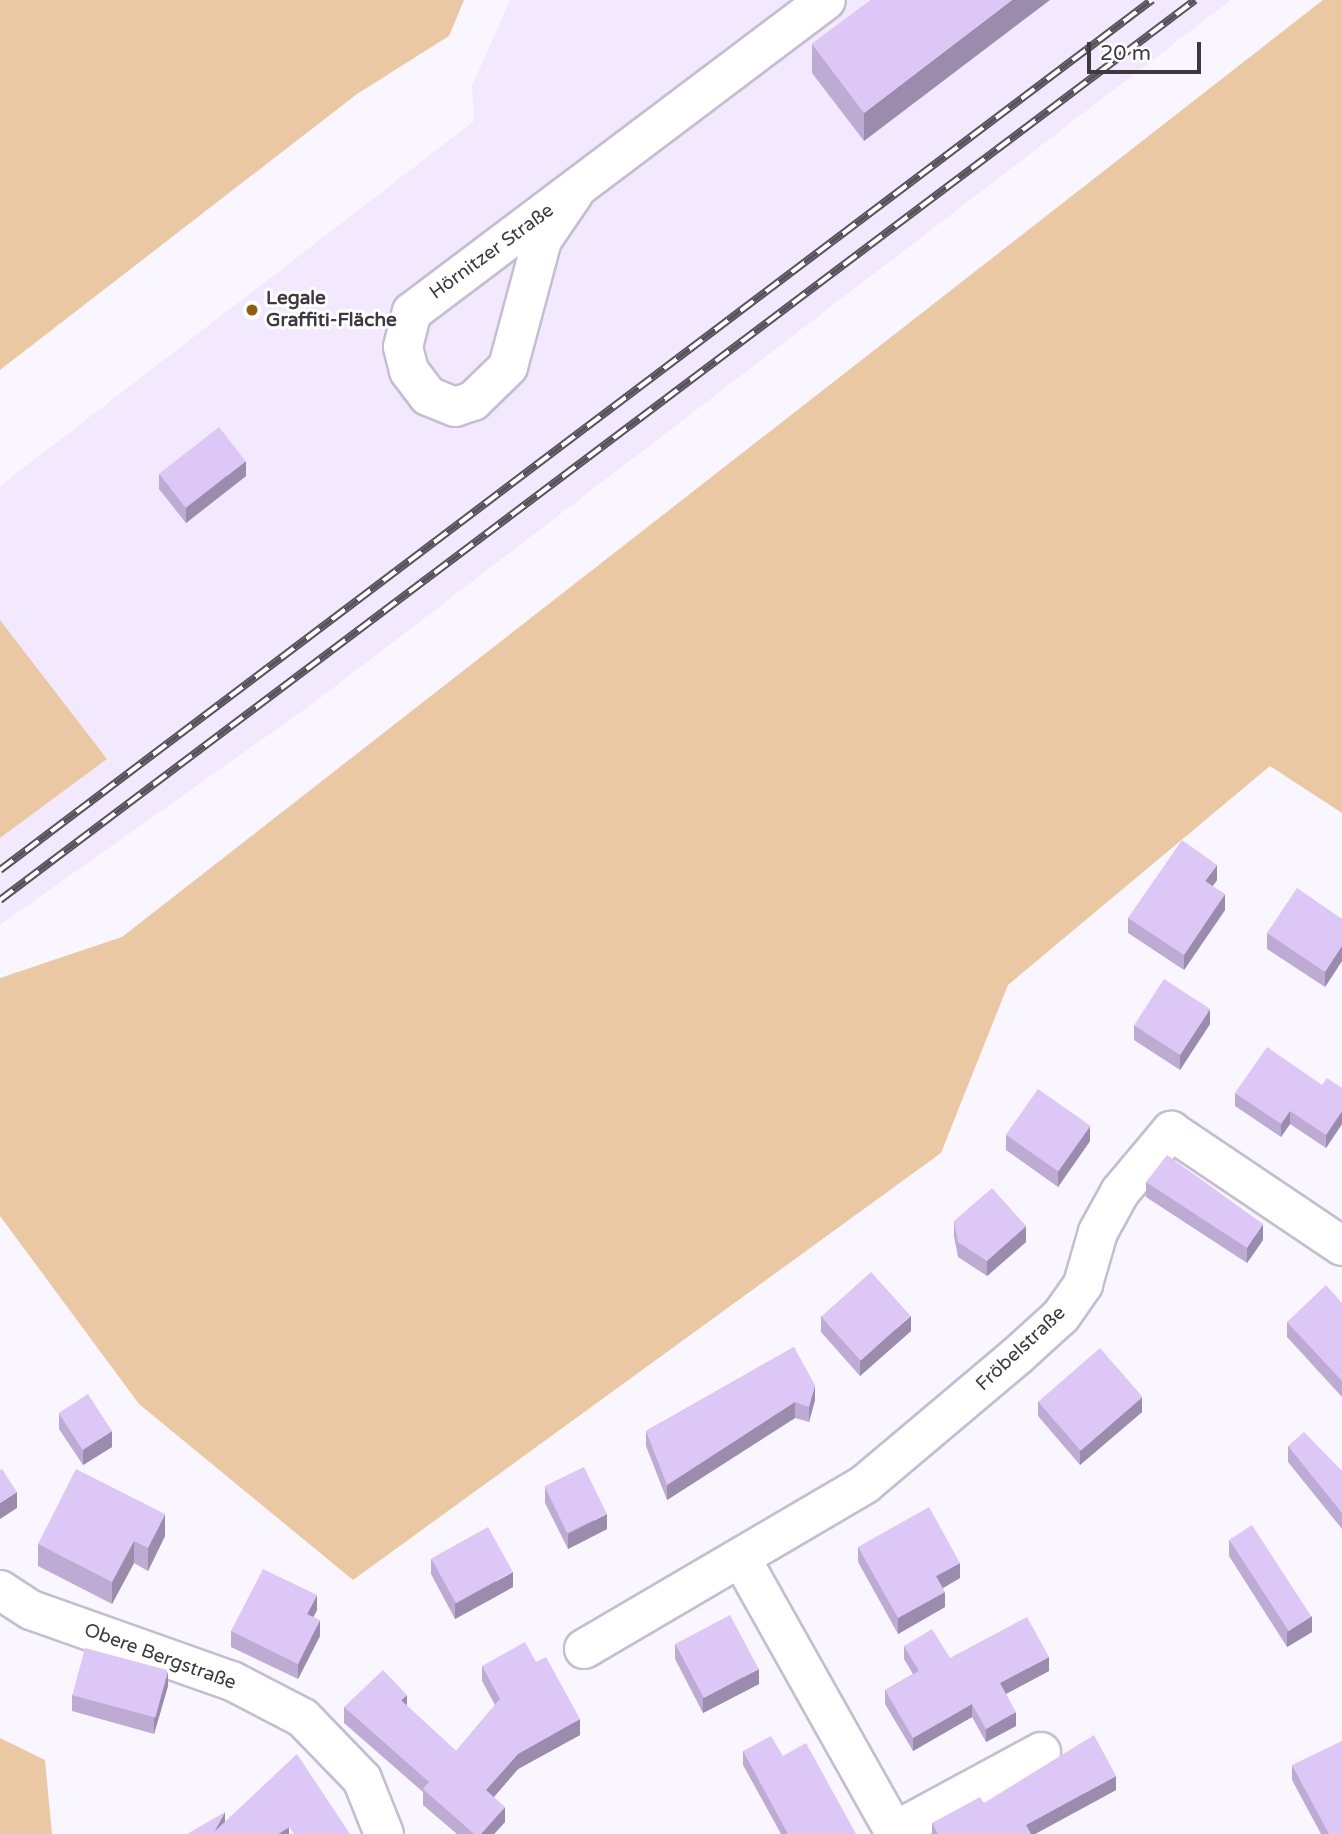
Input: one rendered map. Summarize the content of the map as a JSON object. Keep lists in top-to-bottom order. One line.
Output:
{"streets":{"street":["Hörnitzer Straße","Fröbelstraße","Obere Bergstraße"]},"places":["Legale Graffiti-Fläche"],"scale_bar":"20 m"}
